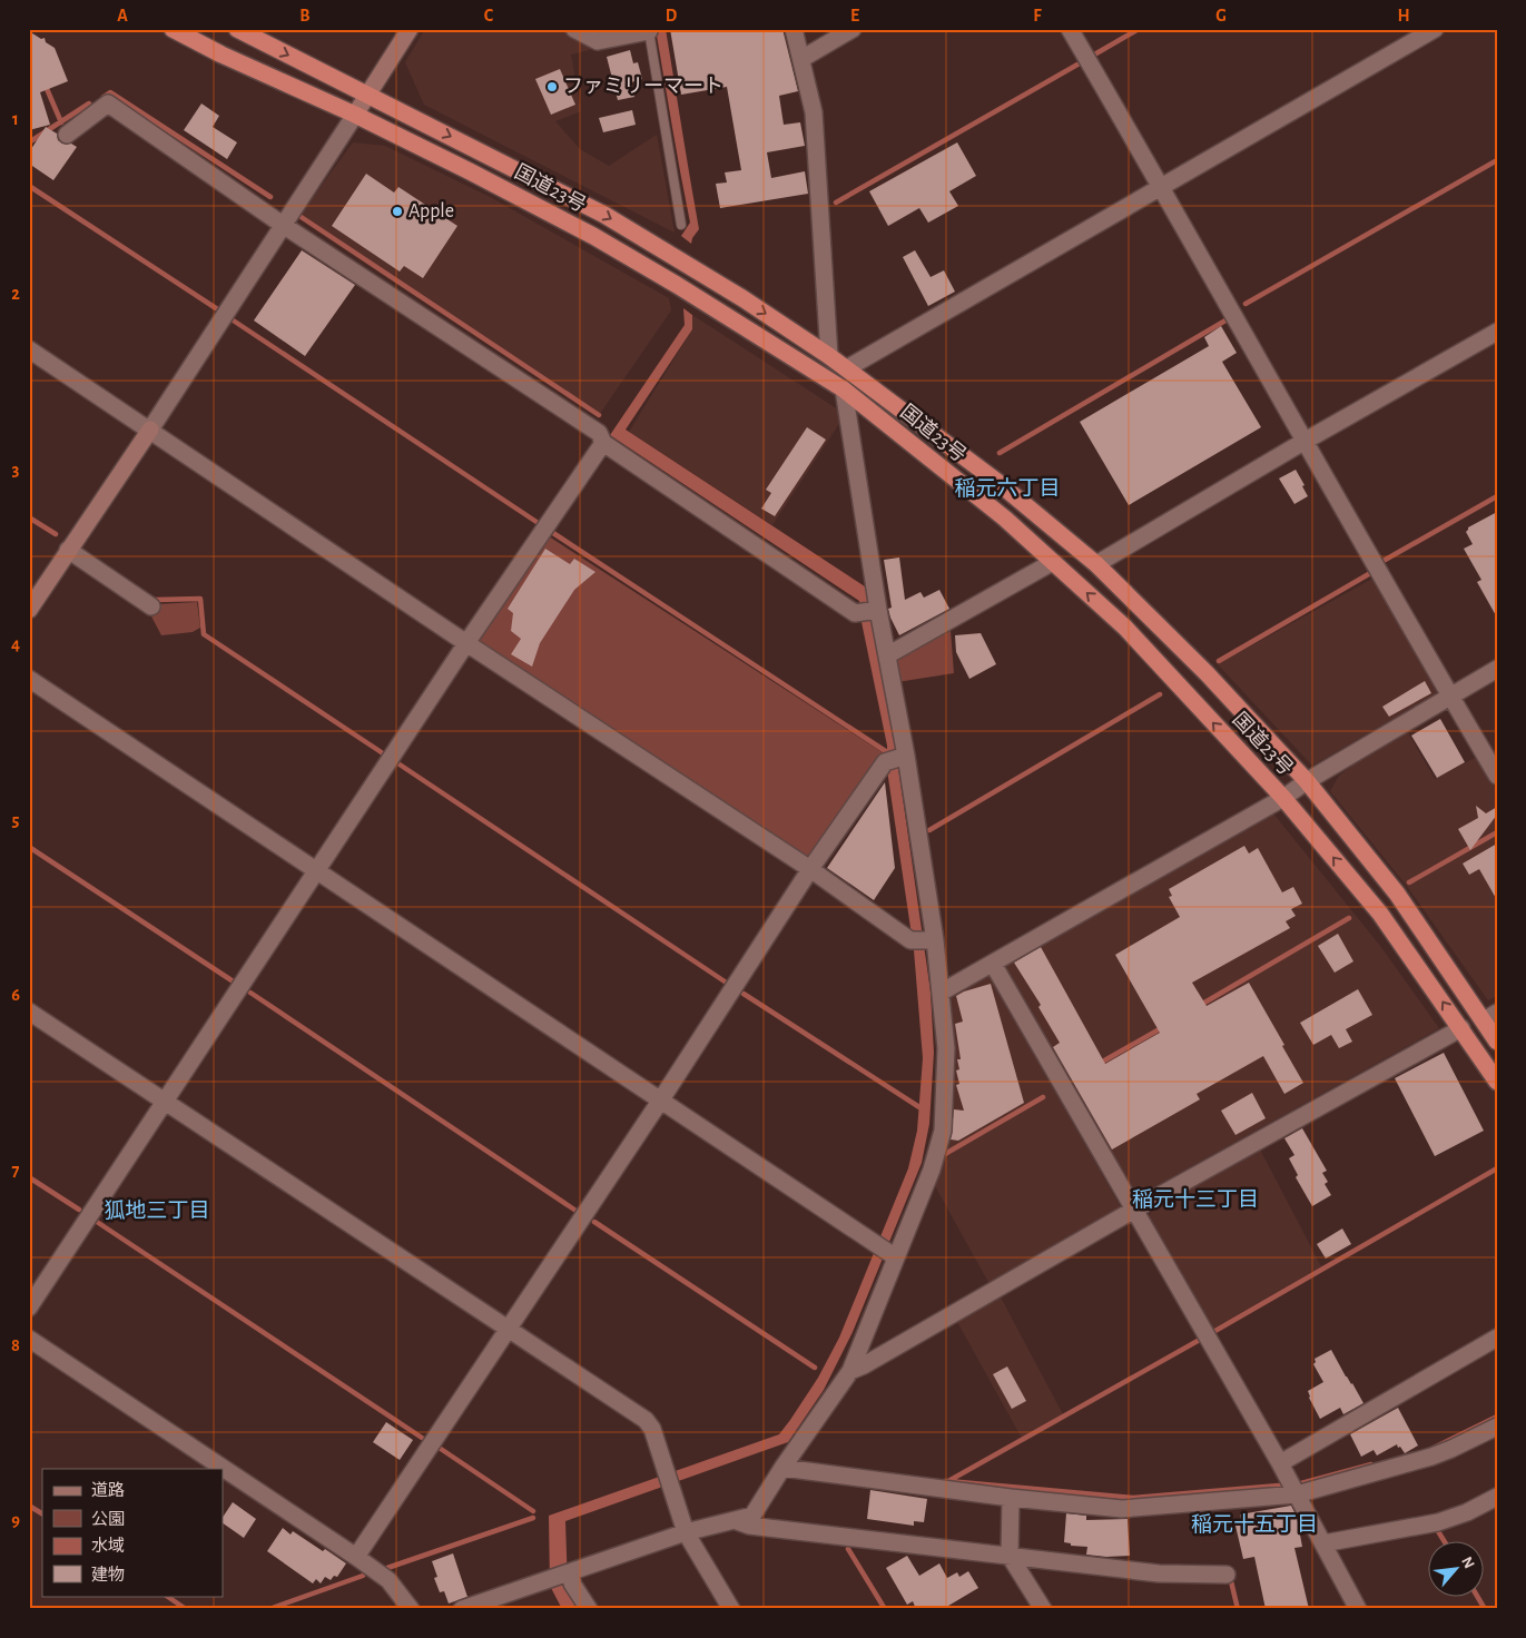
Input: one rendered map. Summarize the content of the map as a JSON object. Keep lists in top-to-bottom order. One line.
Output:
{"streets":{"highway":["国道23号"]},"districts":["稲元六丁目","稲元十三丁目","狐地三丁目","稲元十五丁目"],"places":["ファミリーマート","Apple"],"legend":["道路","公園","水域","建物"],"north":"top right","grid":{"columns":["A","B","C","D","E","F","G","H"],"rows":["1","2","3","4","5","6","7","8","9"]}}
